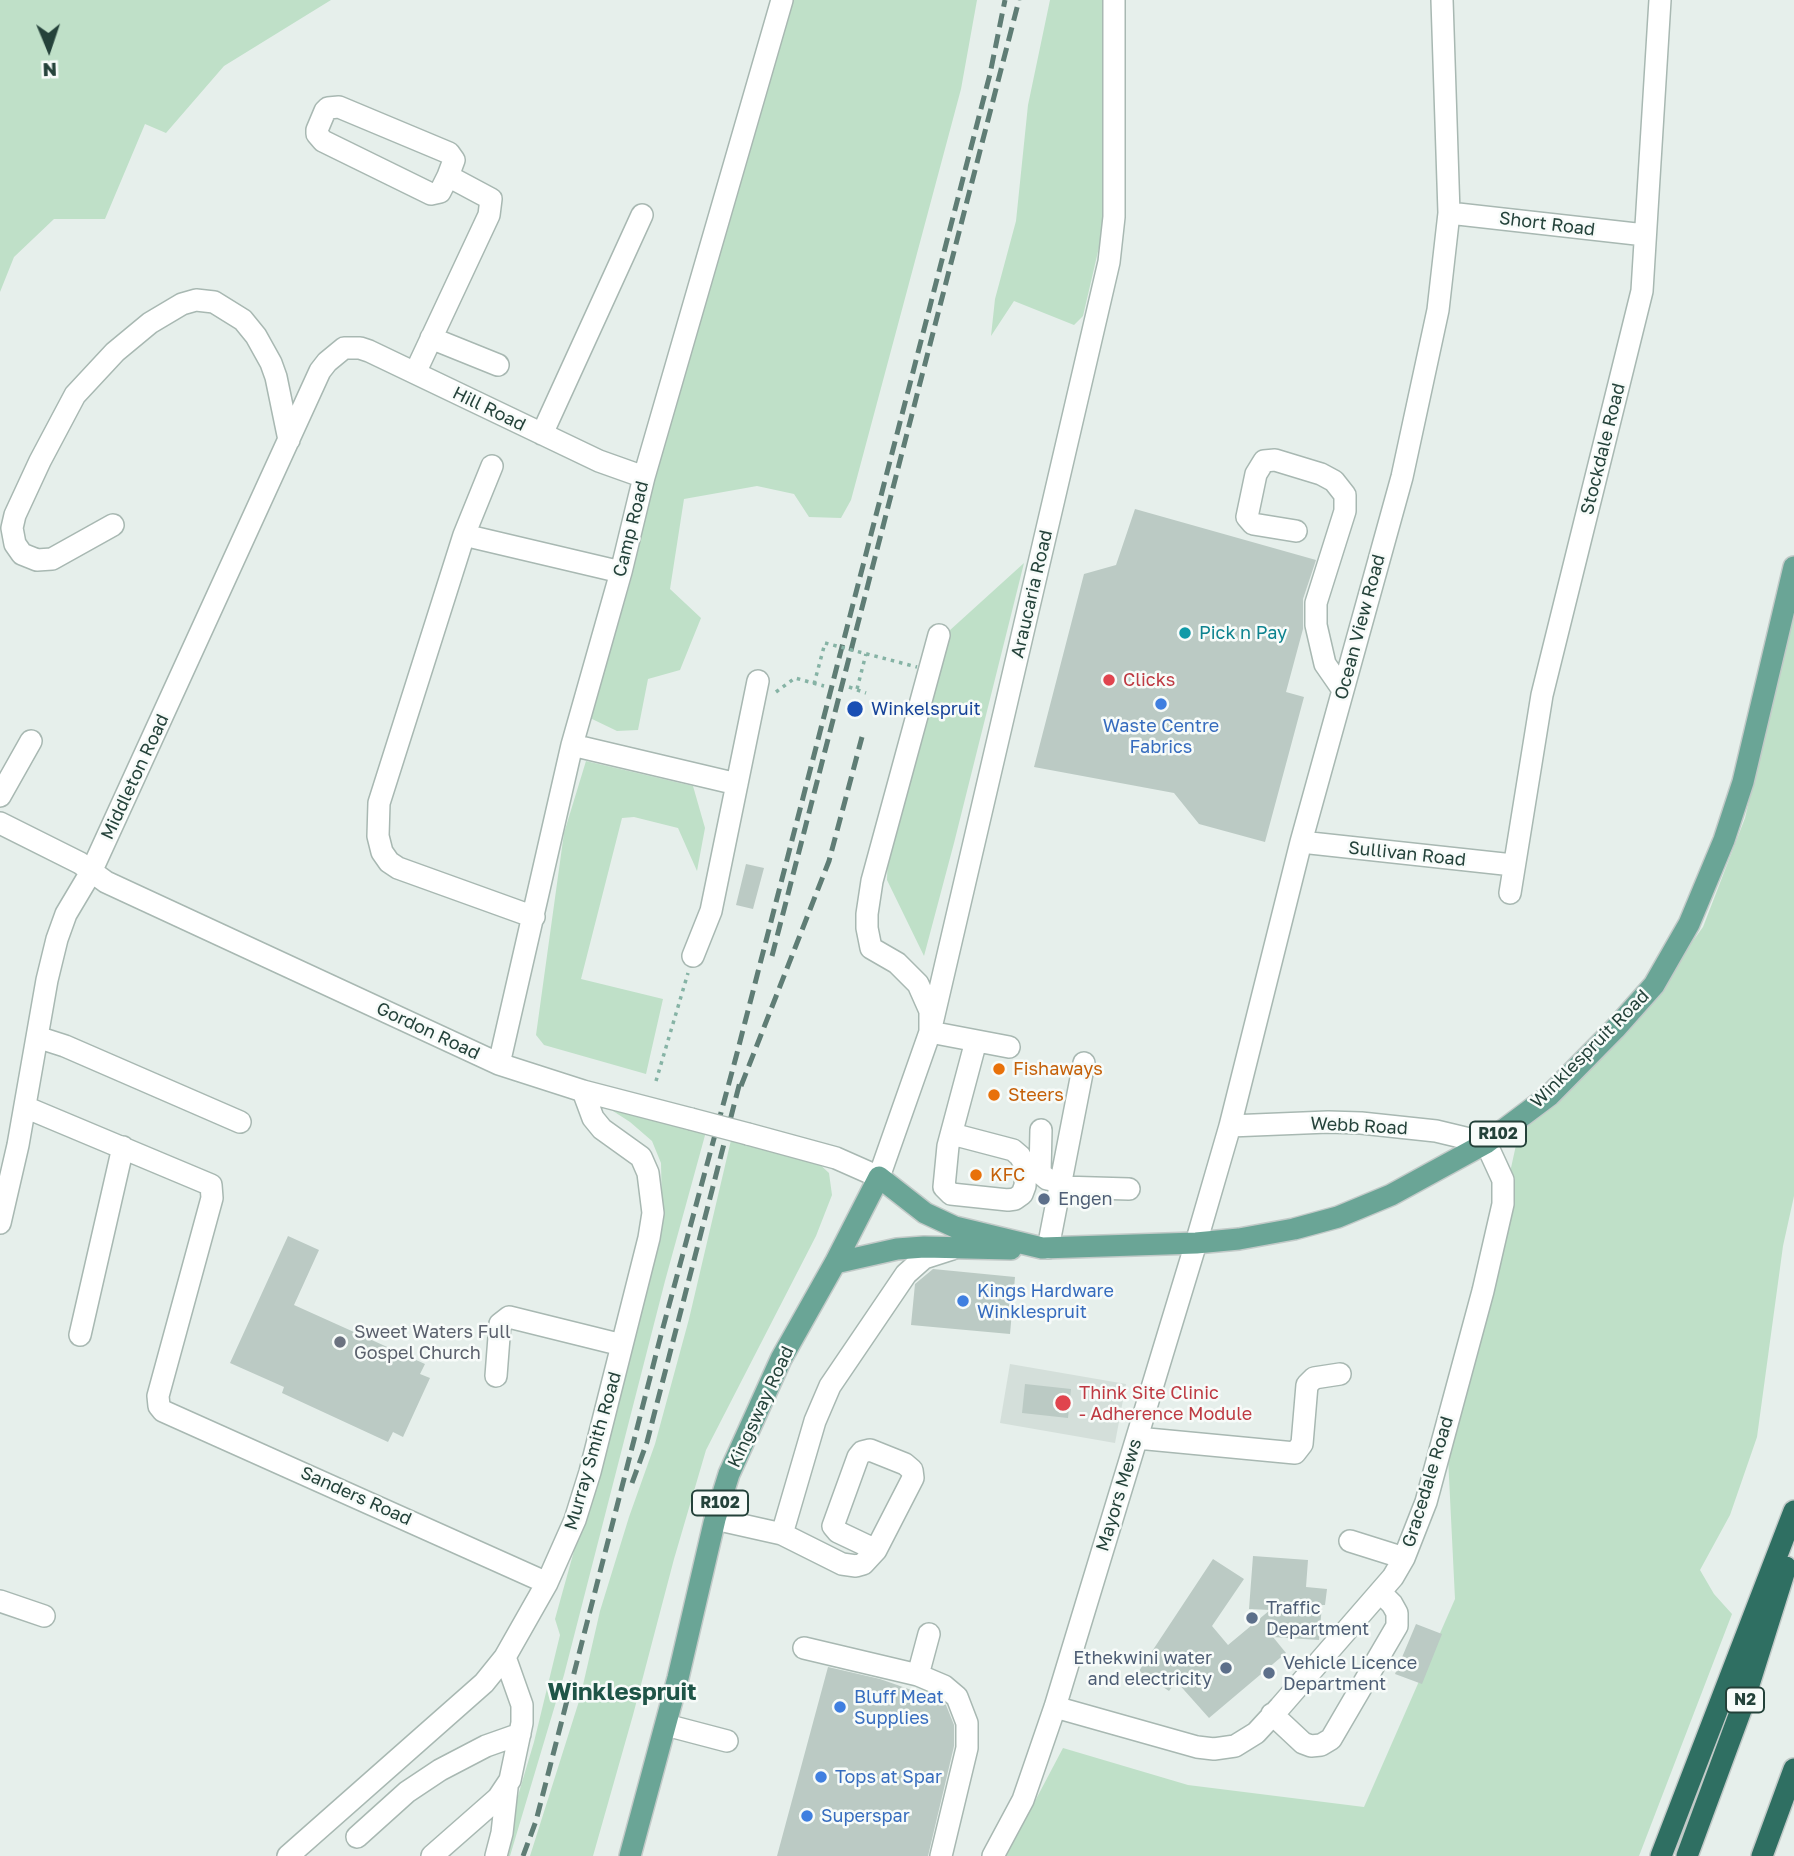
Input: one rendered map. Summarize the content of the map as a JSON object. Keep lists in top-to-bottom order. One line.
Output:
{"streets":{"highway":["N2"],"main road":["Winklespruit Road","R102","Kingsway Road"],"street":["Short Road","Hill Road","Stockdale Road","Camp Road","Araucaria Road","Ocean View Road","Middleton Road","Sullivan Road","Gordon Road","Webb Road","Murray Smith Road","Gracedale Road","Mayors Mews","Sanders Road"]},"crossings":[["Short Road","Stockdale Road"],["Short Road","Ocean View Road"],["Hill Road","Camp Road"],["Hill Road","Middleton Road"],["Stockdale Road","Sullivan Road"],["Camp Road","Gordon Road"],["Araucaria Road","Gordon Road"],["Araucaria Road","Winklespruit Road"],["Araucaria Road","Kingsway Road"],["Ocean View Road","Sullivan Road"],["Ocean View Road","Winklespruit Road"],["Ocean View Road","Webb Road"],["Ocean View Road","Mayors Mews"],["Middleton Road","Gordon Road"],["Gordon Road","Winklespruit Road"],["Gordon Road","Kingsway Road"],["Gordon Road","Murray Smith Road"],["Winklespruit Road","Webb Road"],["Winklespruit Road","Kingsway Road"],["Winklespruit Road","Gracedale Road"],["Winklespruit Road","Mayors Mews"],["Webb Road","Gracedale Road"],["Murray Smith Road","Sanders Road"],["Gracedale Road","Mayors Mews"]],"districts":["Winklespruit"],"places":["Pick n Pay","Clicks","Waste Centre Fabrics","Winkelspruit","Fishaways","Steers","KFC","Engen","Kings Hardware Winklespruit","Sweet Waters Full Gospel Church","Think Site Clinic - Adherence Module","Traffic Department","Ethekwini water and electricity","Vehicle Licence Department","Bluff Meat Supplies","Tops at Spar","Superspar"],"north":"bottom"}
